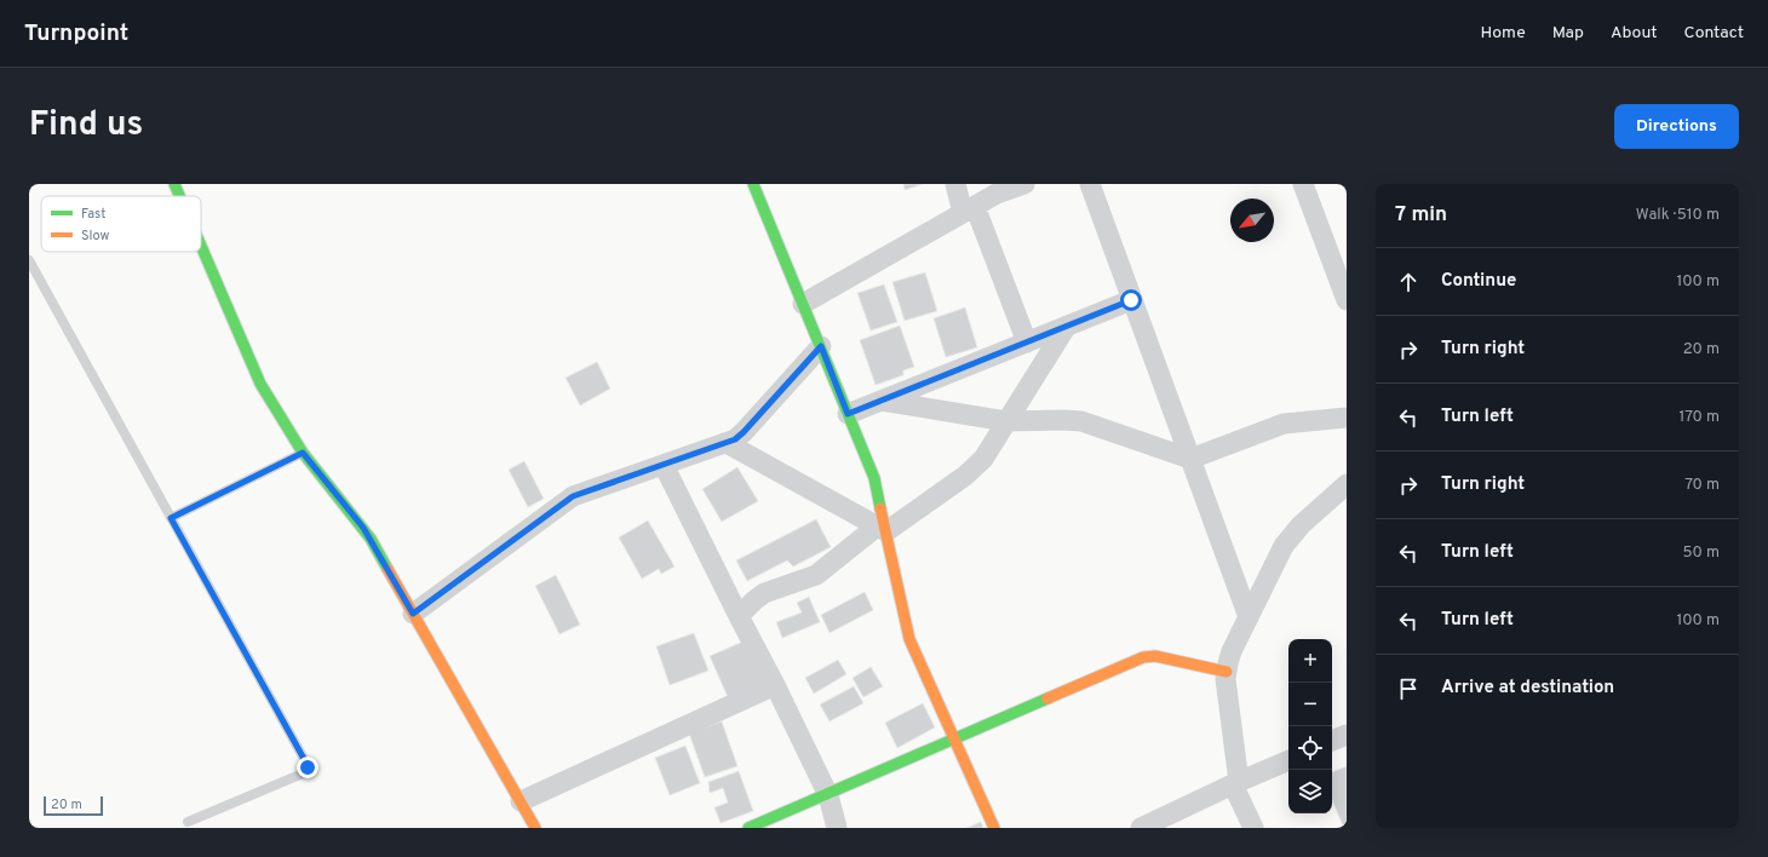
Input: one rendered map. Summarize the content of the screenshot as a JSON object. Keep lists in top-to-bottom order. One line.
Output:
{"legend":["Fast","Slow"],"scale_bar":"20 m","north":"bottom left","page":{"header":"Turnpoint","nav":["Home","Map","About","Contact"],"title":"Find us","buttons":"Directions","heading":["7 min","Walk · 510 m"],"list":[["Continue","100 m"],["Turn right","20 m"],["Turn left","170 m"],["Turn right","70 m"],["Turn left","50 m"],["Turn left","100 m"],"Arrive at destination"],"map_buttons":["+","−"],"scale":"20 m"}}
